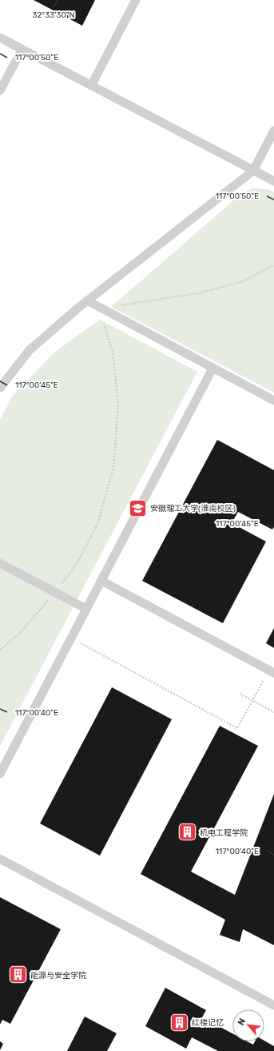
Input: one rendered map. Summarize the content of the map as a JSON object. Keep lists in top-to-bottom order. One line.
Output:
{"places":{"school or university":["安徽理工大学(淮南校区)"],"building":["机电工程学院","能源与安全学院","红楼记忆"]},"north":"top left","coordinates":["32°33'30\"N","117°00'50\"E","117°00'45\"E","117°00'40\"E"]}
